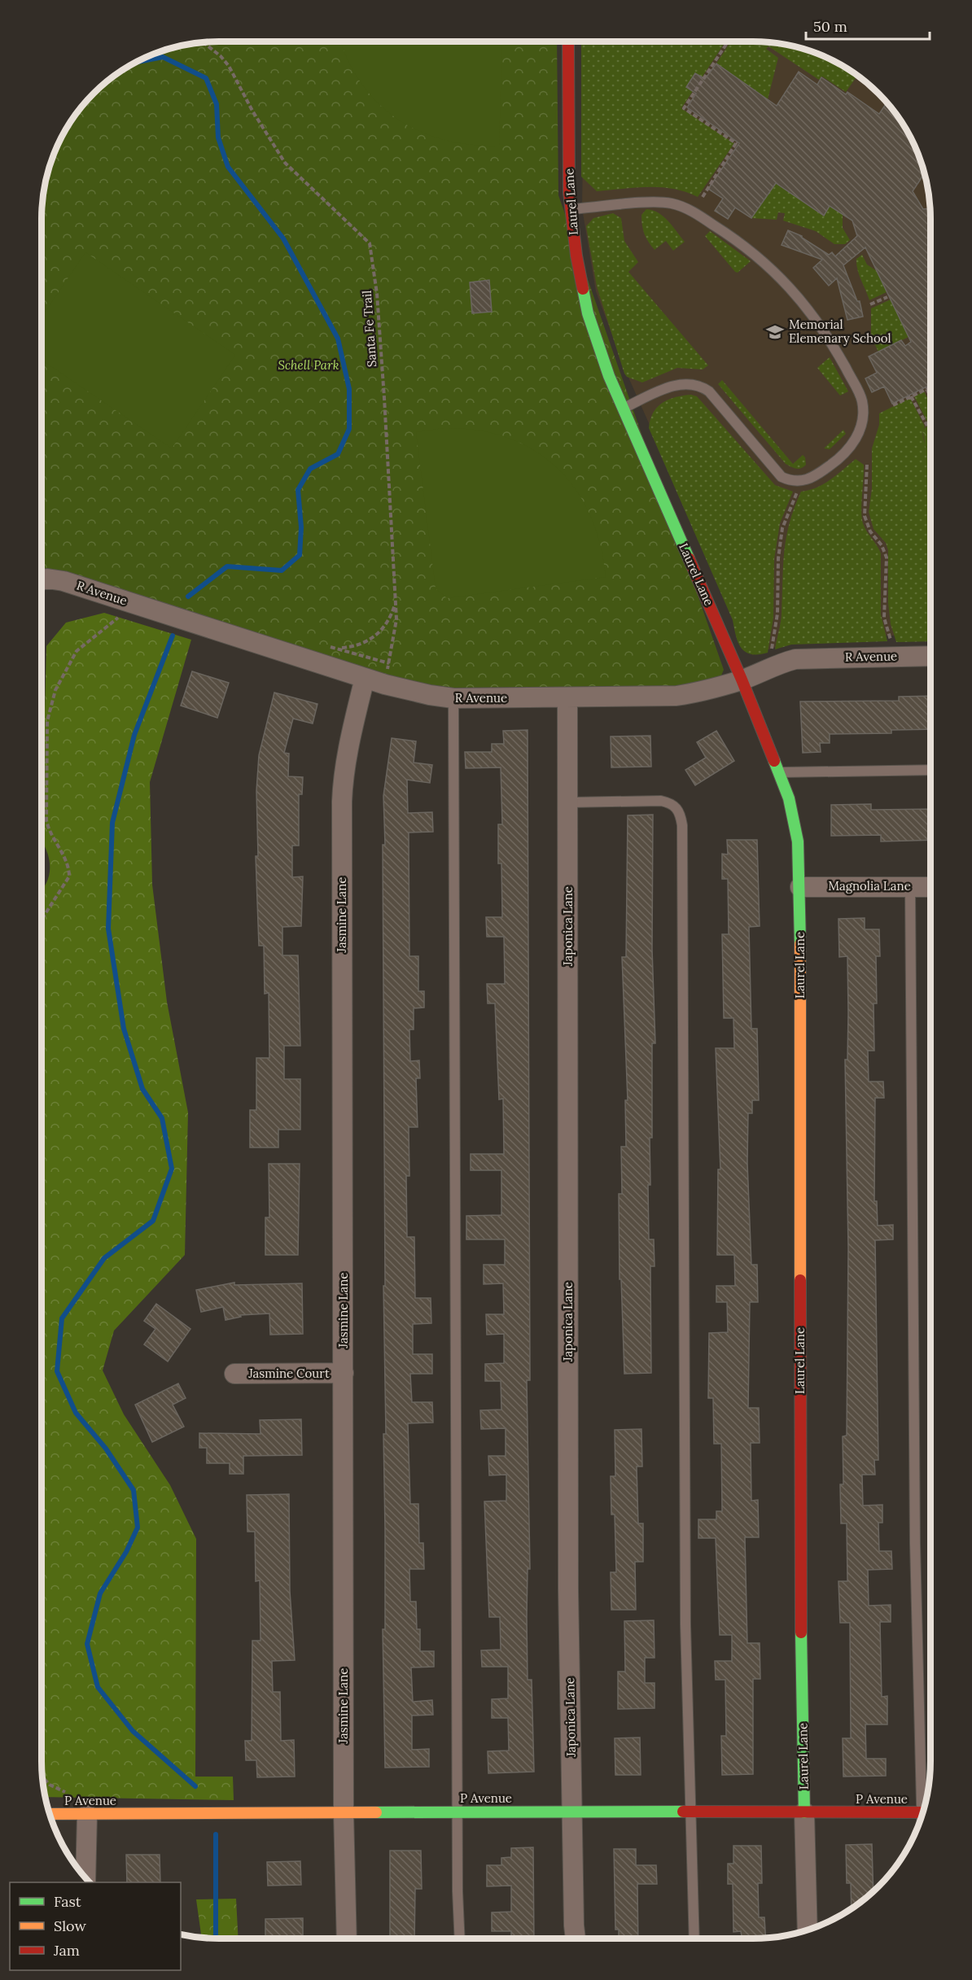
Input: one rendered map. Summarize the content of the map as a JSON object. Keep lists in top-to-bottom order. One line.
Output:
{"streets":{"street":["Laurel Lane","R Avenue","Magnolia Lane","Jasmine Lane","Japonica Lane","Jasmine Court","P Avenue"],"path":["Santa Fe Trail"]},"crossings":[["Laurel Lane","R Avenue"],["Laurel Lane","Magnolia Lane"],["Laurel Lane","P Avenue"],["Santa Fe Trail","R Avenue"],["R Avenue","Jasmine Lane"],["R Avenue","Japonica Lane"],["Jasmine Lane","Jasmine Court"],["Jasmine Lane","P Avenue"],["Japonica Lane","P Avenue"]],"parks":["Schell Park"],"places":{"school or university":["Memorial Elemenary School"]},"legend":["Fast","Slow","Jam"],"scale_bar":"50 m"}
